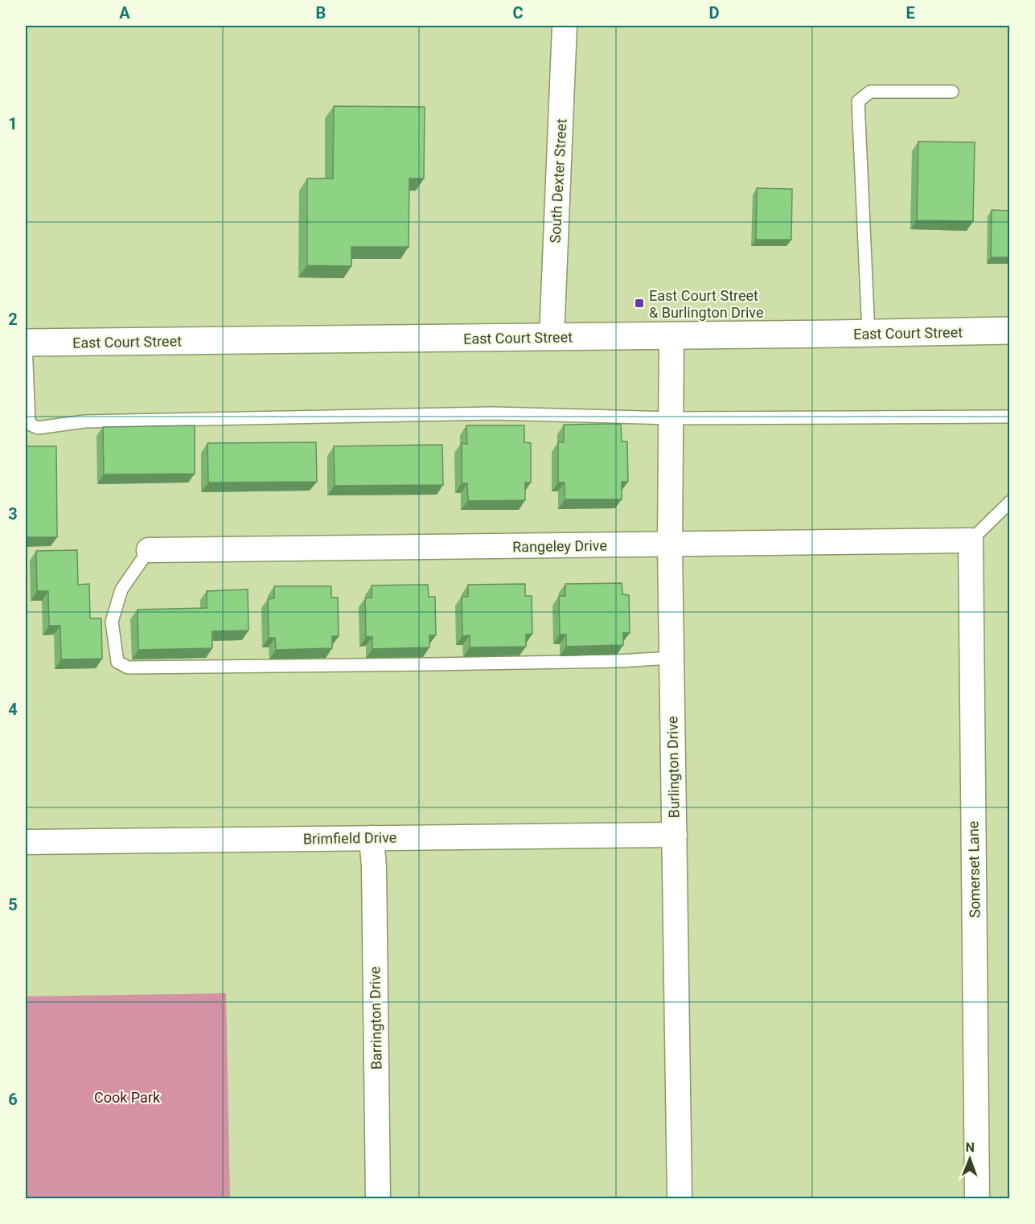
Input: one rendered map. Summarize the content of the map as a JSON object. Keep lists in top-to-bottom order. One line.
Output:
{"streets":{"street":["South Dexter Street","East Court Street","Rangeley Drive","Burlington Drive","Brimfield Drive","Somerset Lane","Barrington Drive"]},"crossings":[["South Dexter Street","East Court Street"],["East Court Street","Burlington Drive"],["Rangeley Drive","Burlington Drive"],["Rangeley Drive","Somerset Lane"],["Burlington Drive","Brimfield Drive"],["Brimfield Drive","Barrington Drive"]],"parks":["Cook Park"],"places":{"transit":["East Court Street & Burlington Drive"]},"north":"top","grid":{"columns":["A","B","C","D","E"],"rows":["1","2","3","4","5","6"]}}
